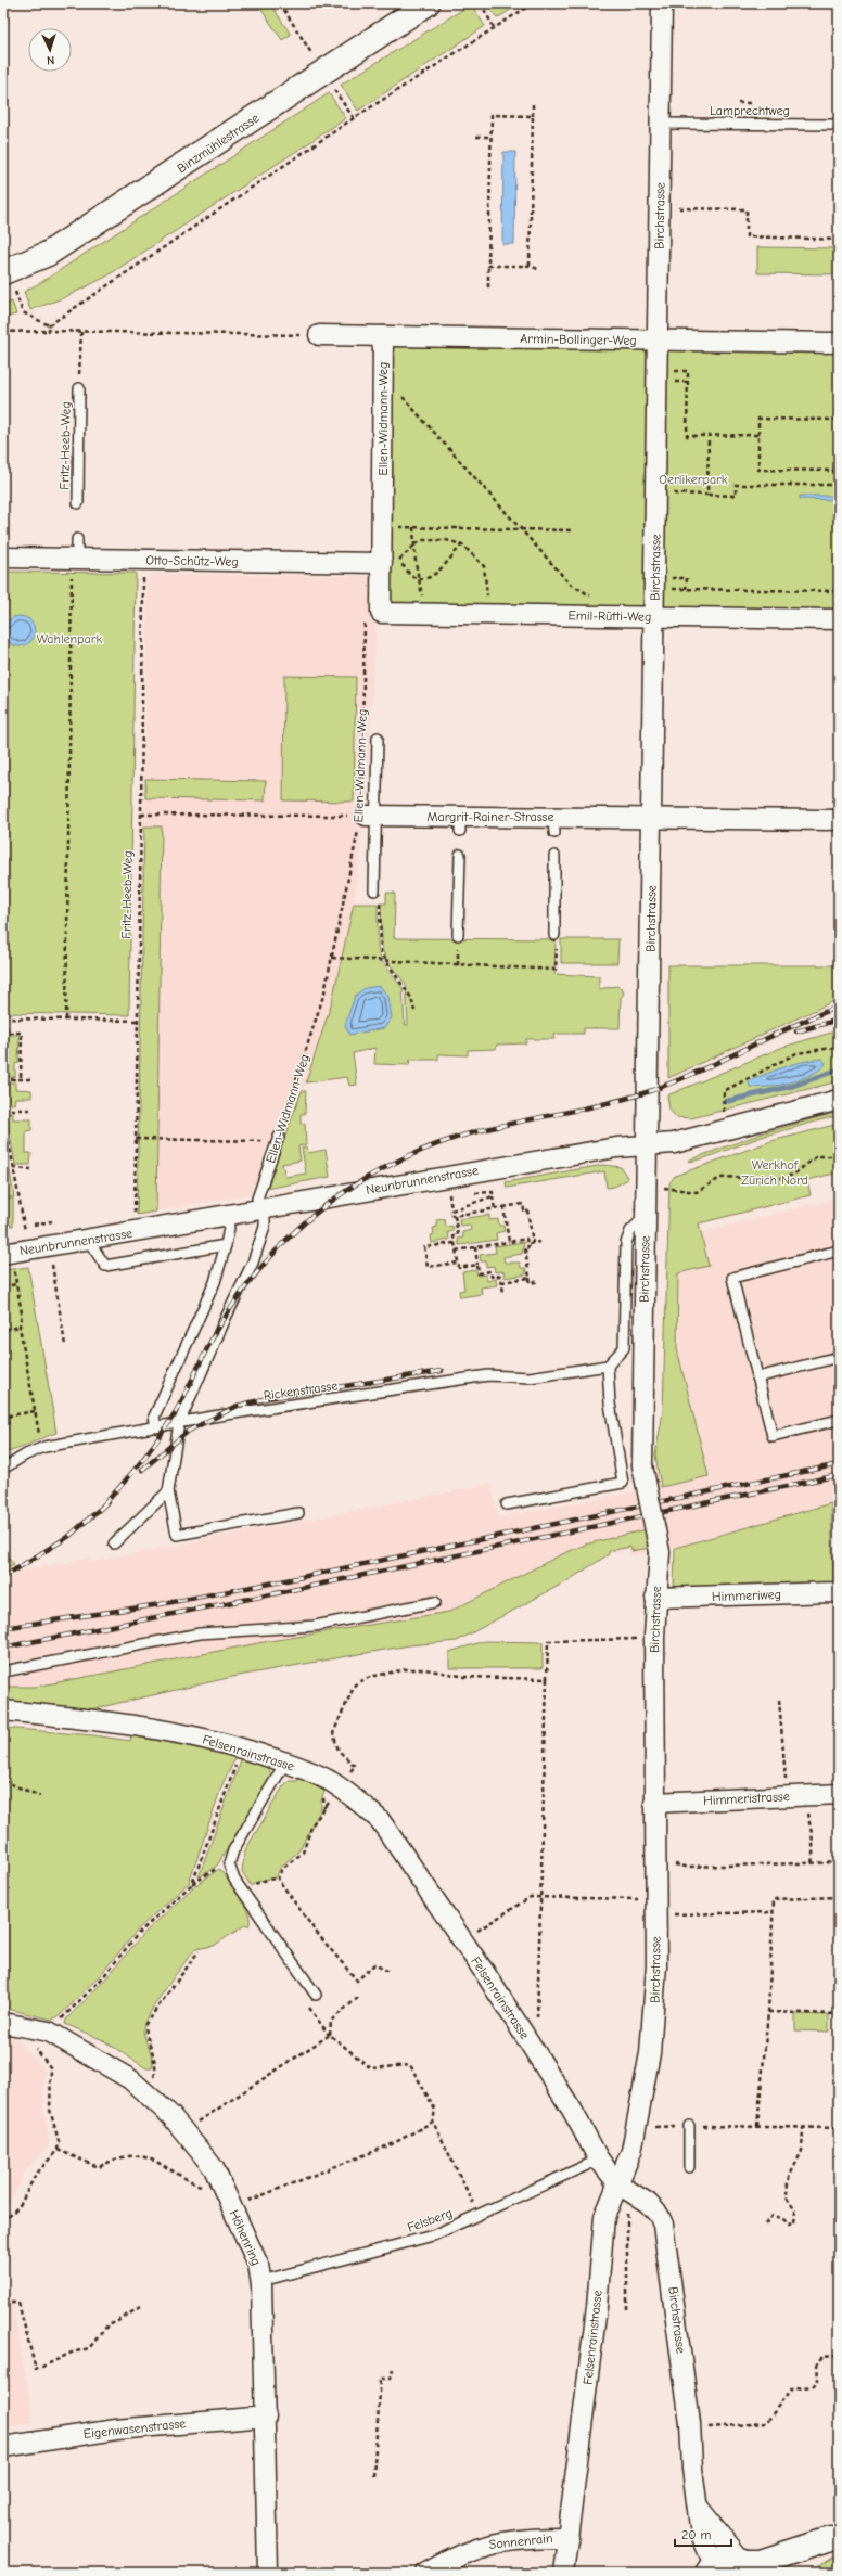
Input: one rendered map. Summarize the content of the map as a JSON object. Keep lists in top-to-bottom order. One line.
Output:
{"streets":{"main road":["Binzmühlestrasse"],"street":["Birchstrasse","Armin-Bollinger-Weg","Ellen-Widmann-Weg","Otto-Schütz-Weg","Emil-Rütti-Weg","Margrit-Rainer-Strasse","Neunbrunnenstrasse","Himmeriweg","Felsenrainstrasse","Himmeristrasse","Höhenring","Eigenwasenstrasse","Sonnenrain"],"lane":["Lamprechtweg","Fritz-Heeb-Weg","Rickenstrasse","Felsberg"]},"crossings":[["Lamprechtweg","Birchstrasse"],["Birchstrasse","Armin-Bollinger-Weg"],["Birchstrasse","Emil-Rütti-Weg"],["Birchstrasse","Margrit-Rainer-Strasse"],["Birchstrasse","Neunbrunnenstrasse"],["Birchstrasse","Himmeriweg"],["Birchstrasse","Felsenrainstrasse"],["Birchstrasse","Himmeristrasse"],["Armin-Bollinger-Weg","Ellen-Widmann-Weg"],["Ellen-Widmann-Weg","Otto-Schütz-Weg"],["Ellen-Widmann-Weg","Emil-Rütti-Weg"],["Ellen-Widmann-Weg","Margrit-Rainer-Strasse"],["Ellen-Widmann-Weg","Neunbrunnenstrasse"],["Ellen-Widmann-Weg","Rickenstrasse"],["Felsenrainstrasse","Felsberg"],["Felsenrainstrasse","Sonnenrain"],["Felsberg","Höhenring"],["Höhenring","Eigenwasenstrasse"]],"parks":["Oerlikerpark","Wahlenpark","Werkhof Zürich Nord"],"scale_bar":"20 m","north":"bottom"}
